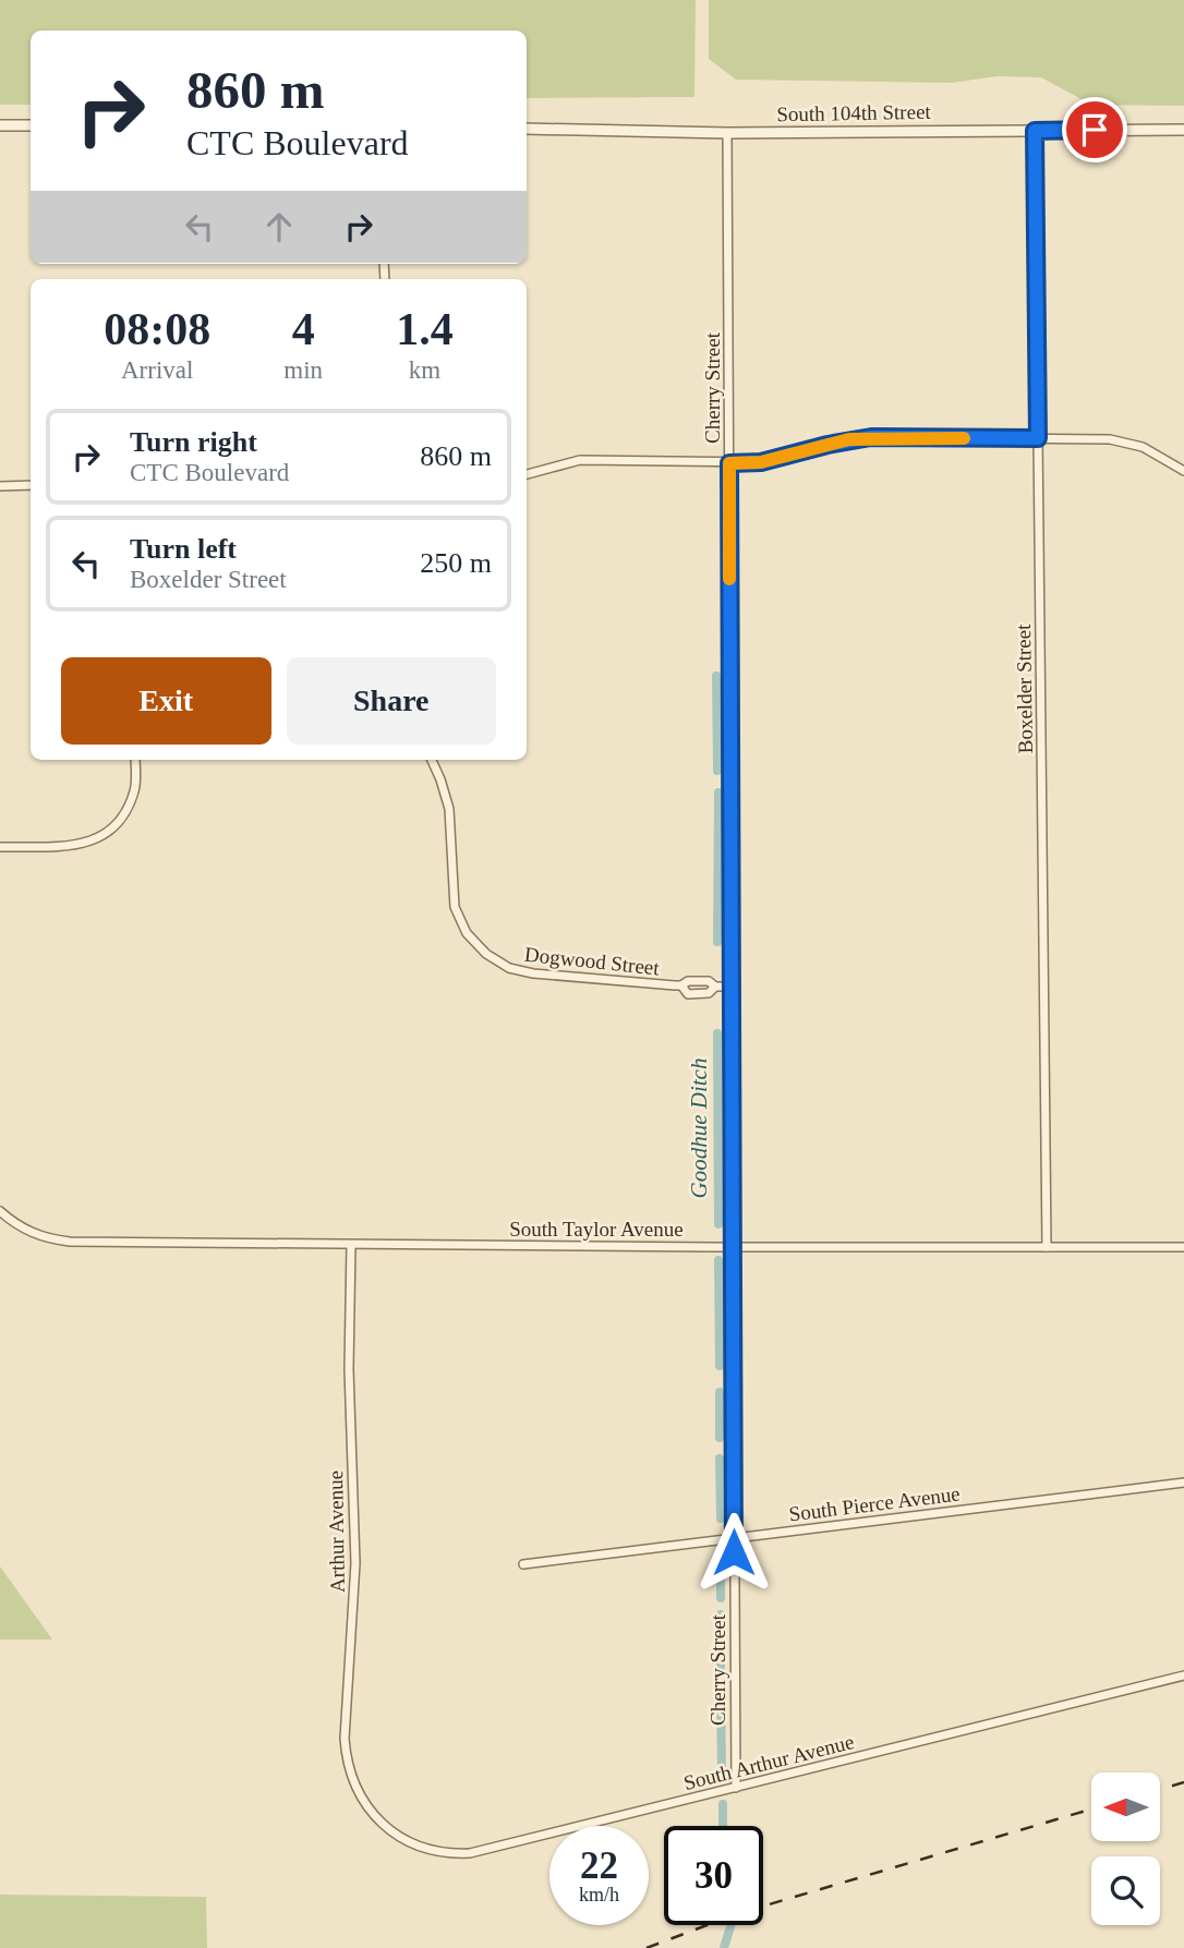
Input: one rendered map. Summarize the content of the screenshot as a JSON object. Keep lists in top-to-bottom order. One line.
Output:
{"streets":{"street":["South 104th Street","Cherry Street","Boxelder Street","Dogwood Street","South Taylor Avenue","South Pierce Avenue","Arthur Avenue","South Arthur Avenue"]},"crossings":[["South 104th Street","Cherry Street"],["South 104th Street","Boxelder Street"],["Cherry Street","Dogwood Street"],["Cherry Street","South Taylor Avenue"],["Cherry Street","South Pierce Avenue"],["Cherry Street","South Arthur Avenue"],["Boxelder Street","South Taylor Avenue"],["South Taylor Avenue","Arthur Avenue"],["Arthur Avenue","South Arthur Avenue"]],"water":["Goodhue Ditch"],"north":"left","page":{"turn":["860 m","CTC Boulevard"],"eta":["08:08","Arrival","4","min","1.4","km"],"list":[{"name":"Turn right","note":"CTC Boulevard","value":"860 m"},{"name":"Turn left","note":"Boxelder Street","value":"250 m"}],"buttons":["Exit","Share"],"speed":"22 km/h","limit":"30"}}
